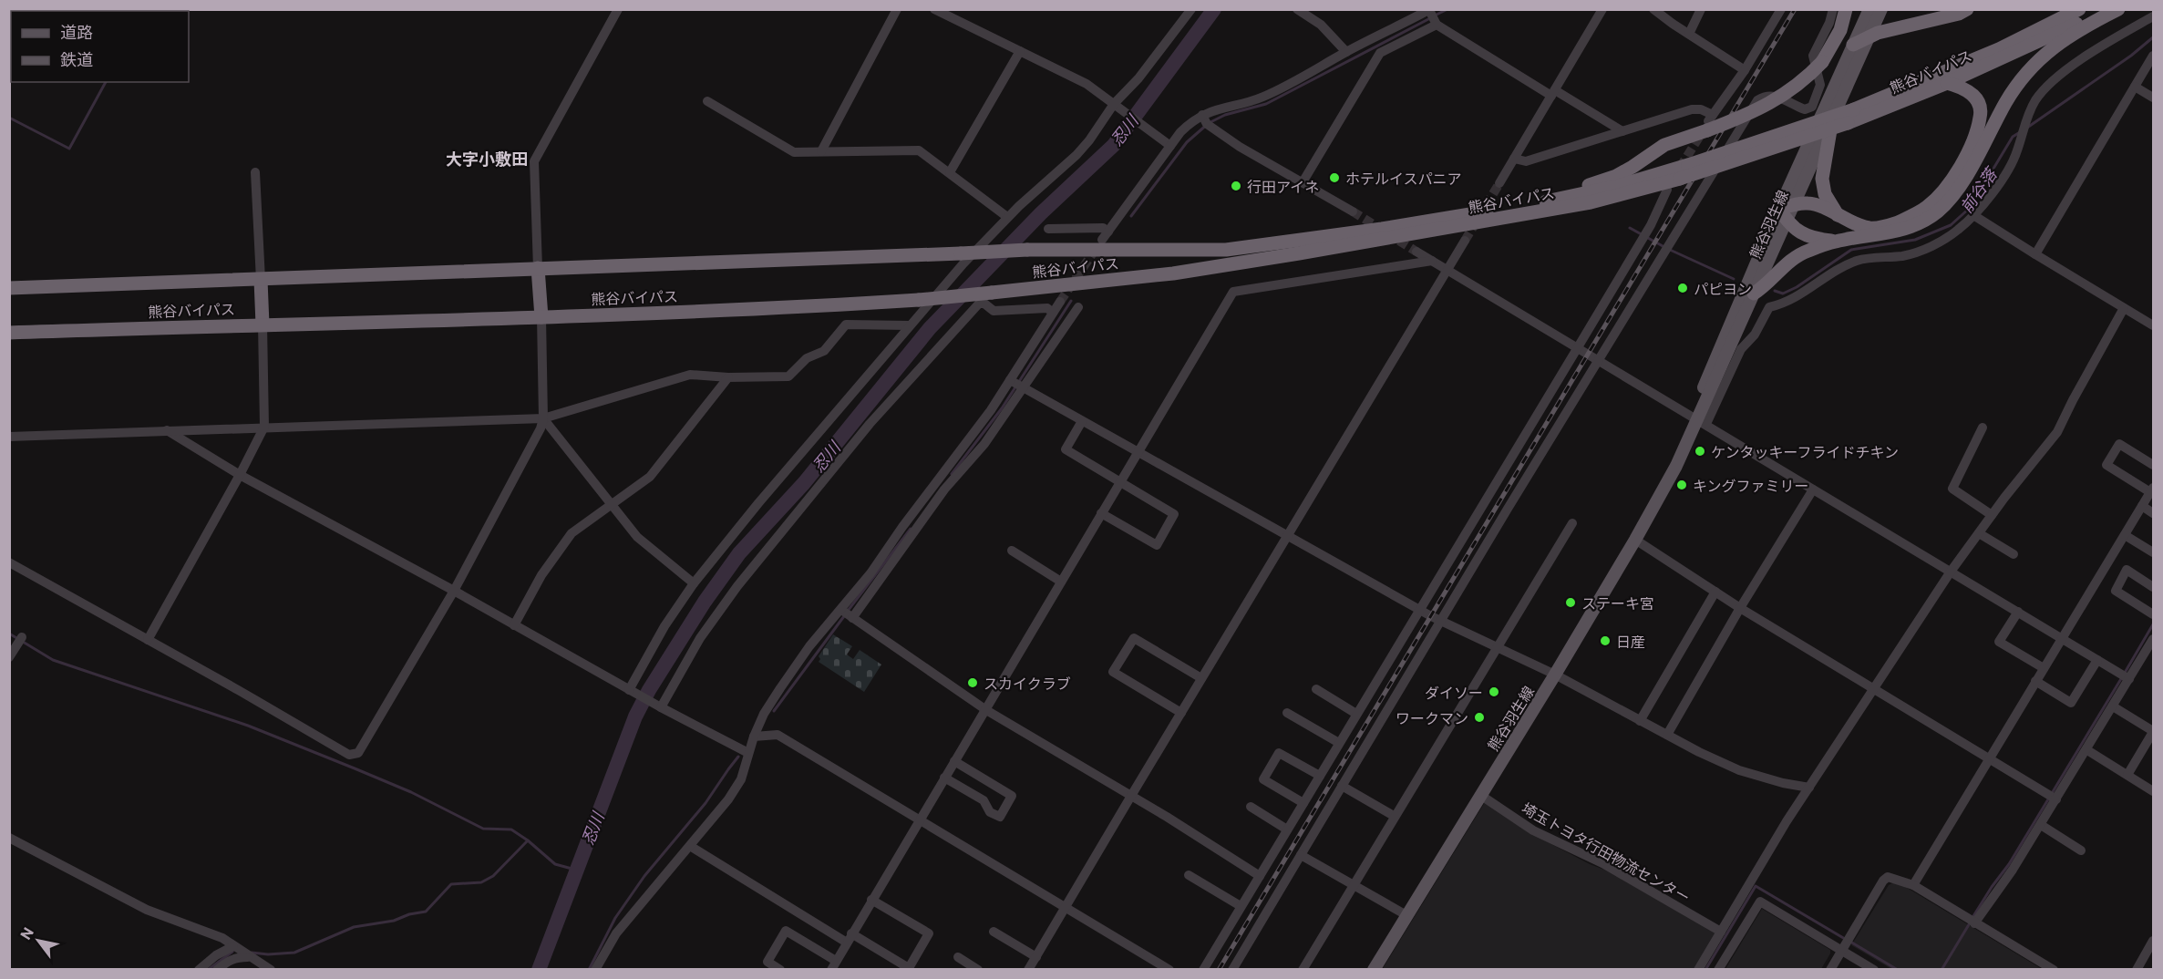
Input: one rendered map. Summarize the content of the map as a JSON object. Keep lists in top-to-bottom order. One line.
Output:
{"streets":{"highway":["熊谷バイパス"],"main road":["熊谷羽生線"],"street":["埼玉トヨタ行田物流センター"]},"crossings":[["熊谷羽生線","埼玉トヨタ行田物流センター"]],"districts":["大字小敷田"],"water":["忍川","前谷落"],"places":["ホテルイスパニア","行田アイネ","パピヨン","ケンタッキーフライドチキン","キングファミリー","ステーキ宮","日産","スカイクラブ","ダイソー","ワークマン"],"legend":["道路","鉄道"],"north":"top left"}
